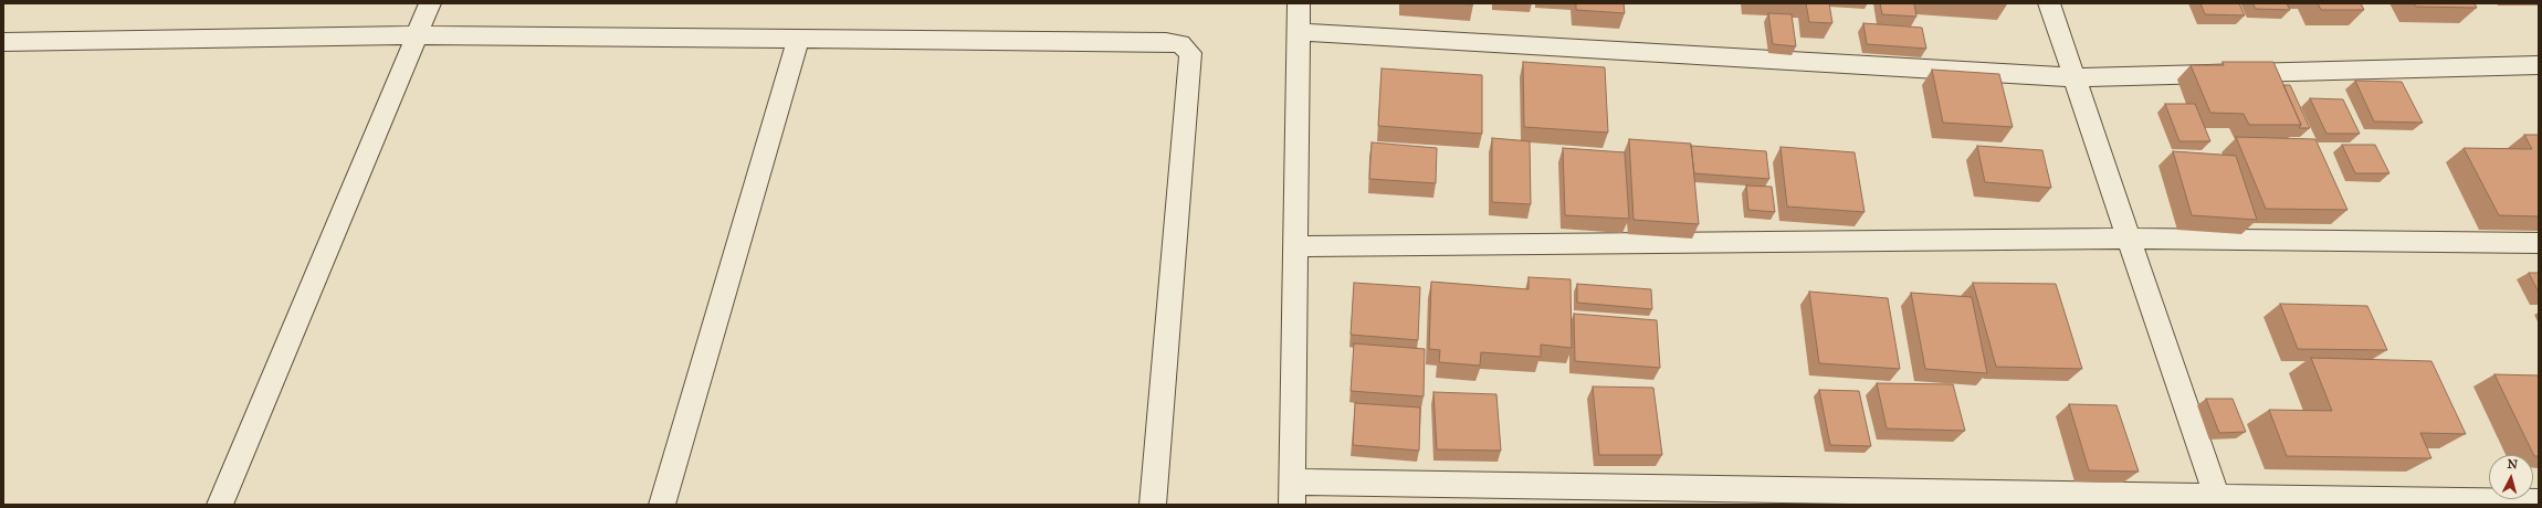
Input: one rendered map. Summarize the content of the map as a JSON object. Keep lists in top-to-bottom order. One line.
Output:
{"north":"top"}
